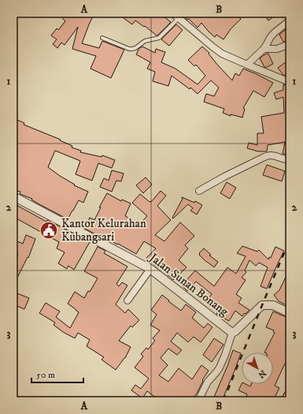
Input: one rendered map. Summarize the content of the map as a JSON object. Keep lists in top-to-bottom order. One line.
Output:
{"streets":{"street":["Jalan Sunan Bonang"]},"places":{"public building":["Kantor Kelurahan Kubangsari"]},"scale_bar":"50 m","north":"bottom right","grid":{"columns":["A","B"],"rows":["1","2","3"]}}
